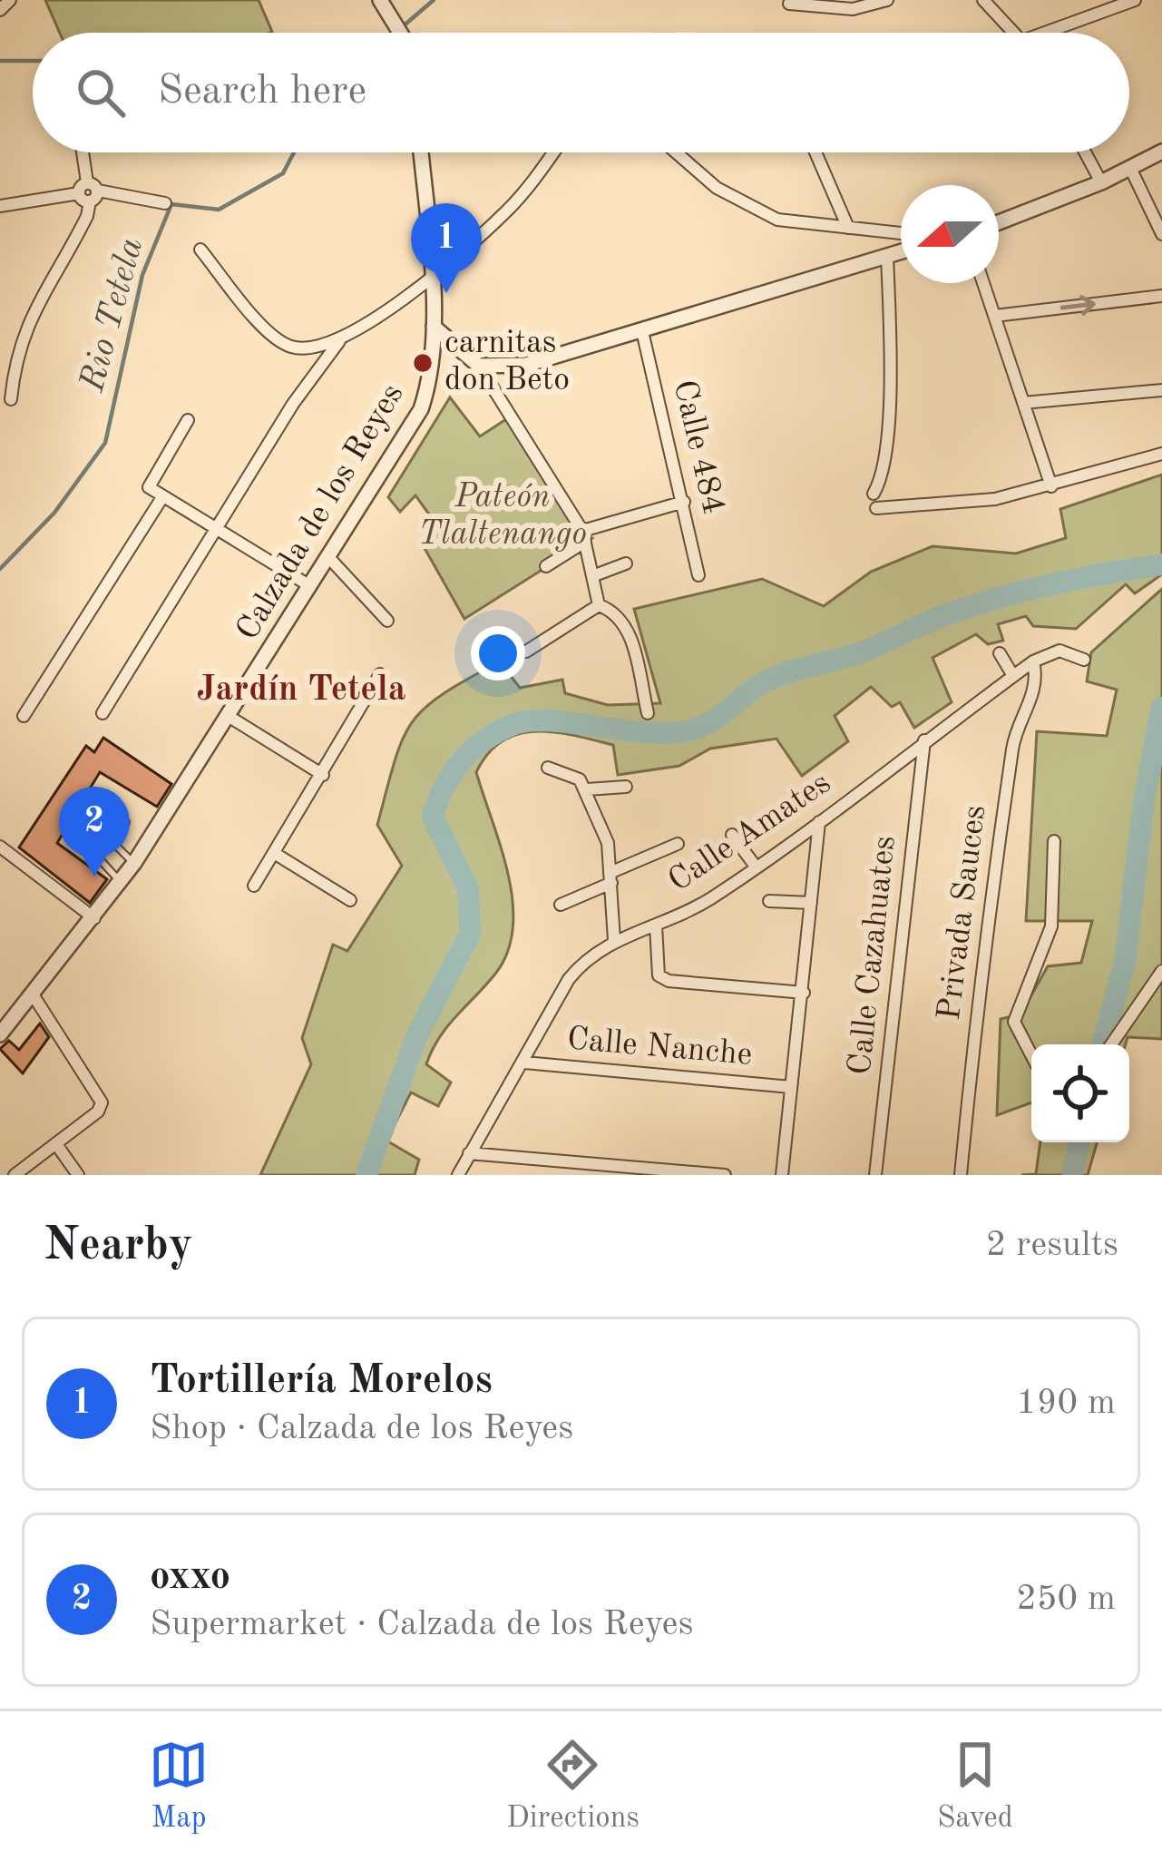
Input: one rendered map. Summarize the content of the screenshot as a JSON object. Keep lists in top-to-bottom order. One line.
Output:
{"streets":{"street":["Calle 484","Calzada de los Reyes","Calle Amates","Privada Sauces","Calle Cazahuates","Calle Nanche"]},"crossings":[["Calle Amates","Privada Sauces"],["Calle Amates","Calle Cazahuates"],["Calle Amates","Calle Nanche"]],"districts":["Jardín Tetela"],"water":["Rio Tetela"],"parks":["Pateón Tlaltenango"],"places":["carnitas don Beto"],"north":"left","page":{"search":"Search here","pins":["1","2"],"heading":["Nearby","2 results"],"list":[{"mark":"1","name":"Tortillería Morelos","note":"Shop · Calzada de los Reyes","value":"190 m"},{"mark":"2","name":"oxxo","note":"Supermarket · Calzada de los Reyes","value":"250 m"}],"nav":["Map","Directions","Saved"]}}
